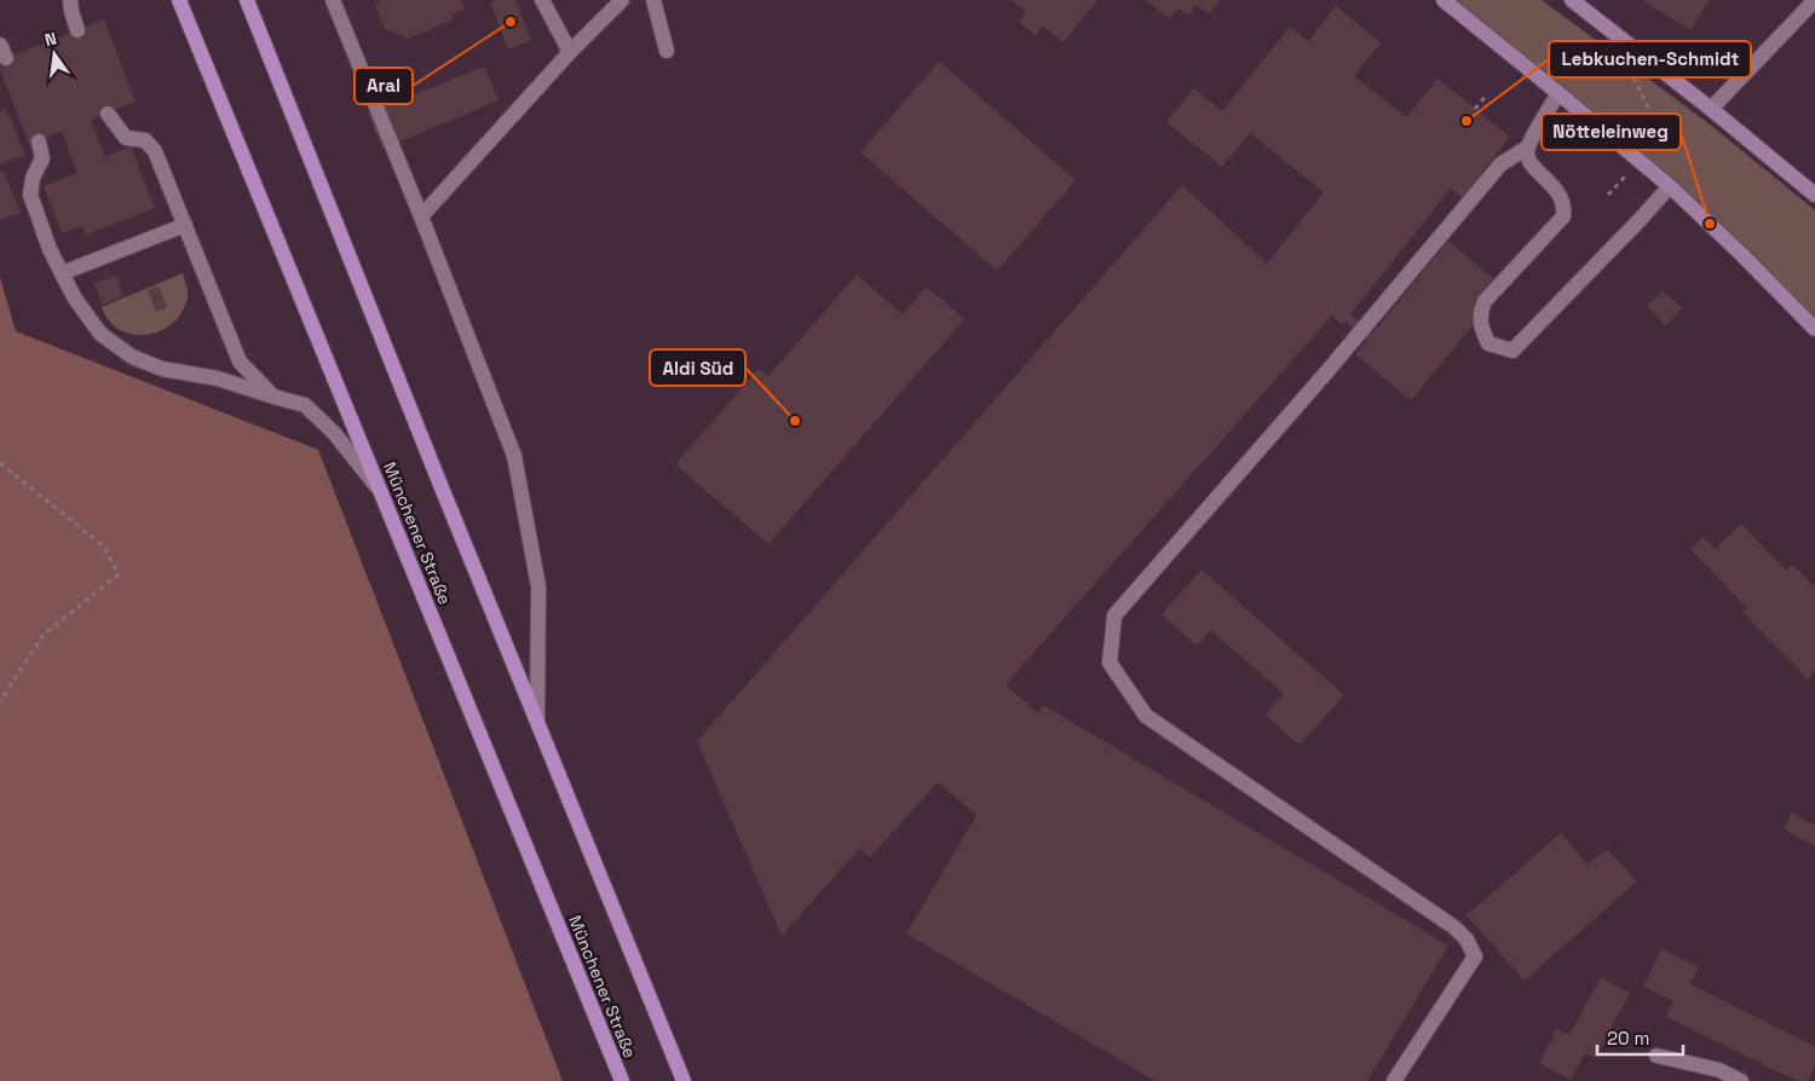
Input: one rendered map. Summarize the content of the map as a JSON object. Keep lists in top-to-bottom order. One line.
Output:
{"streets":{"main road":["Münchener Straße"]},"places":["Aral","Lebkuchen-Schmidt","Nötteleinweg","Aldi Süd"],"scale_bar":"20 m","north":"top"}
